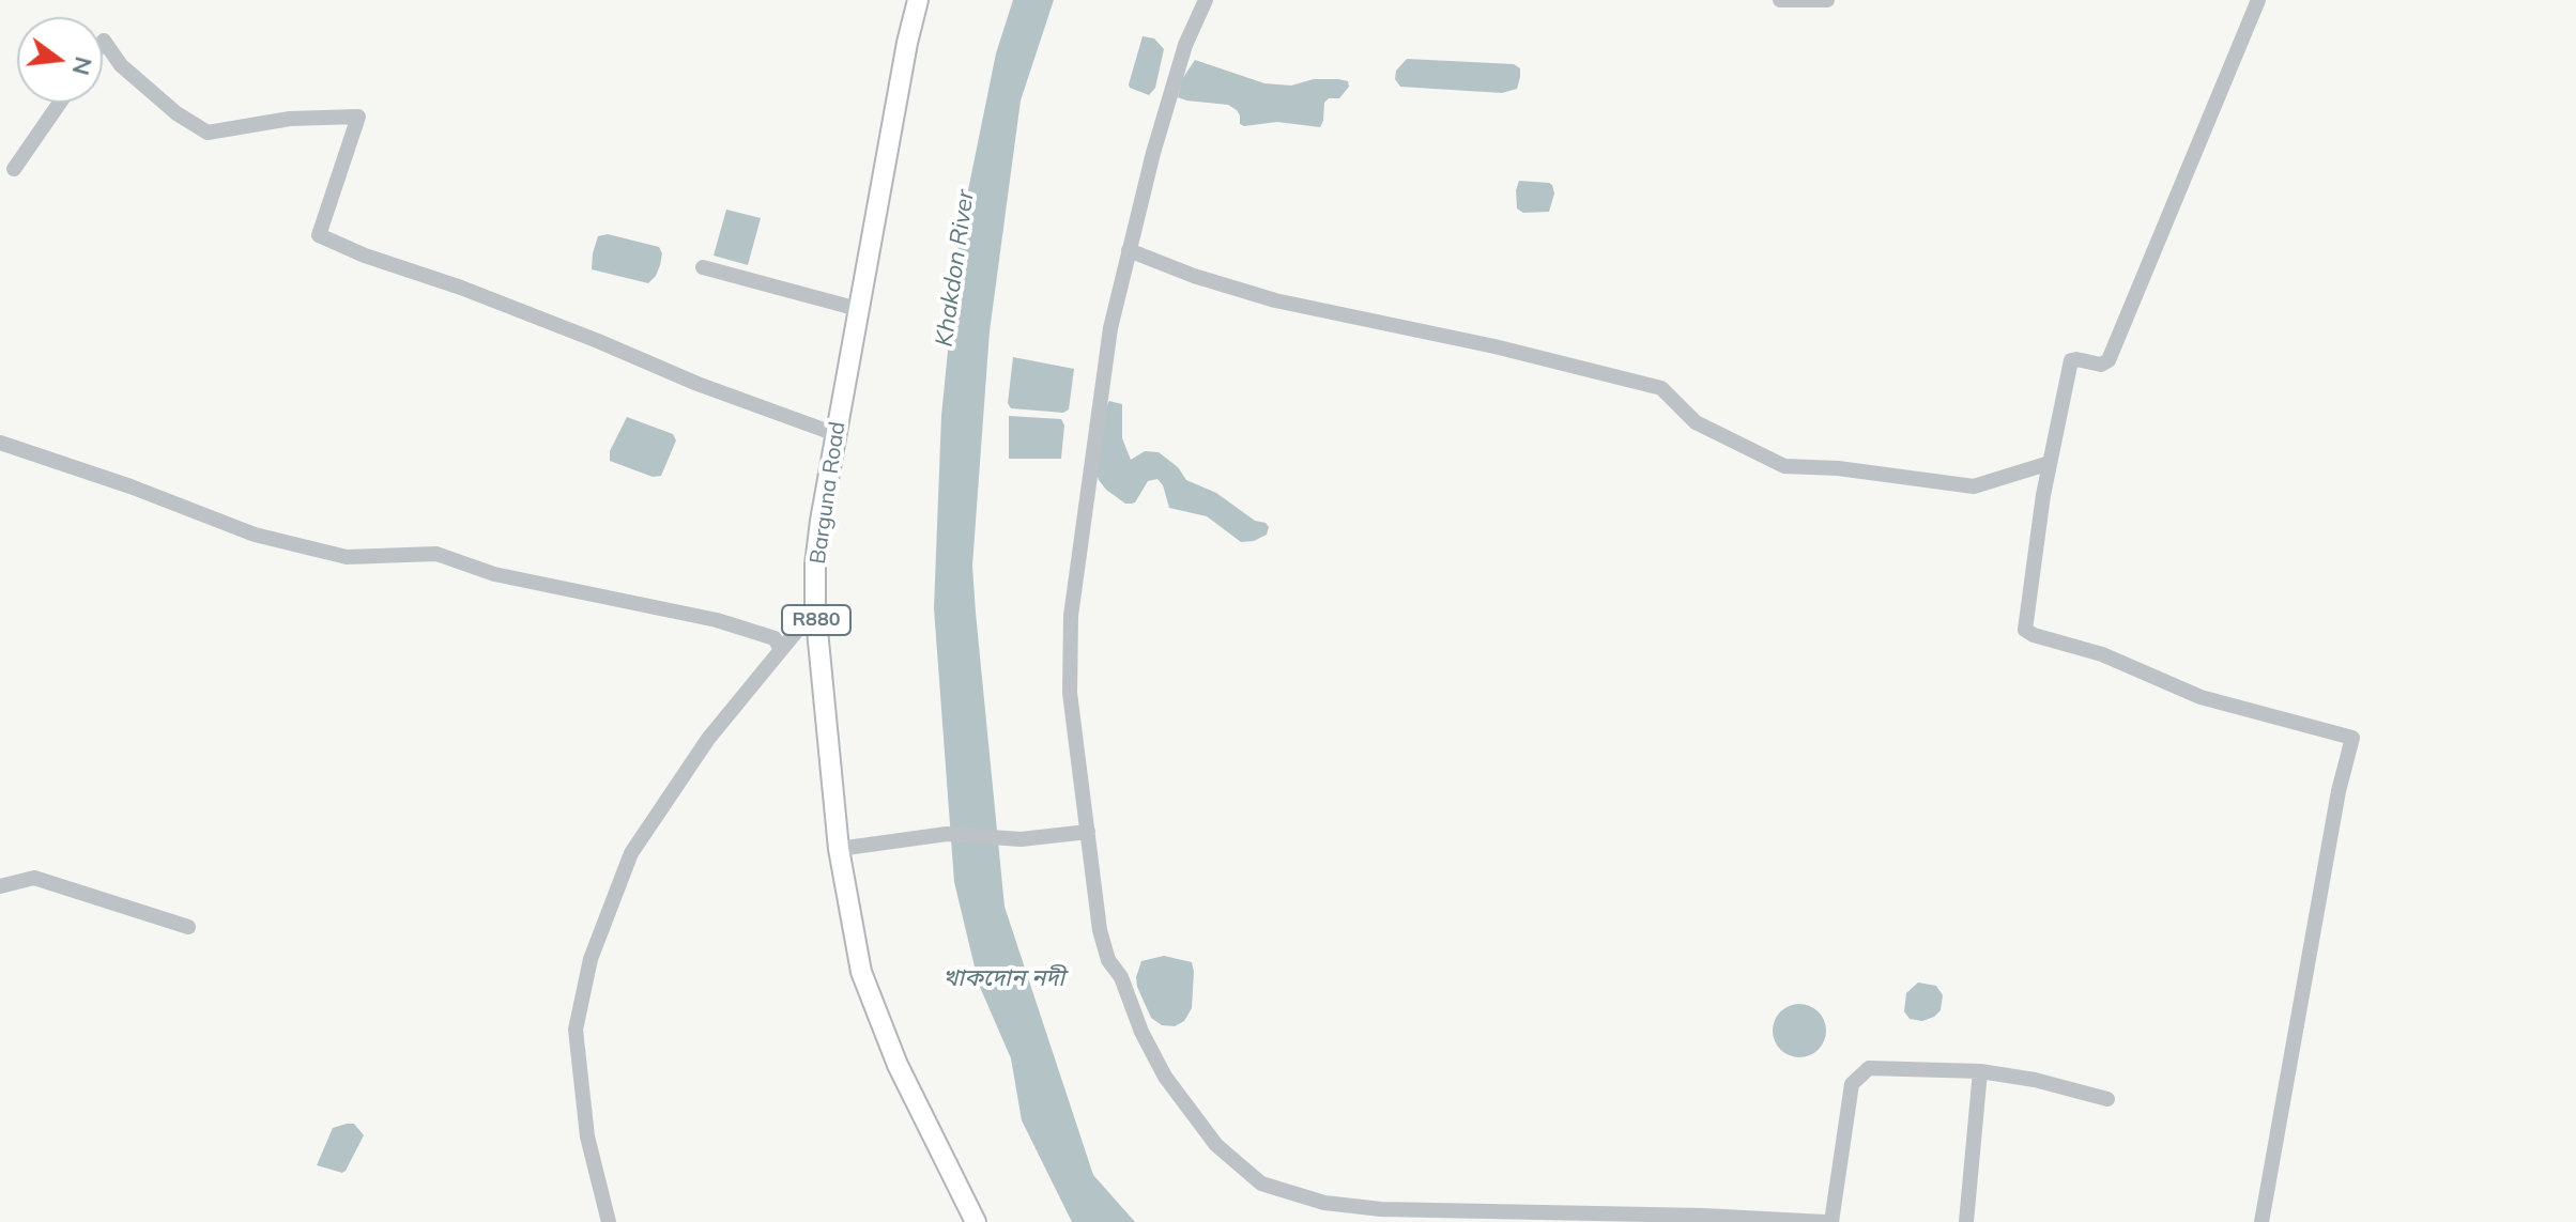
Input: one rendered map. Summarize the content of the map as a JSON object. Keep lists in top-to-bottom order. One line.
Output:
{"streets":{"main road":["Barguna Road","R880"]},"water":["Khakdon River","খাকদোন নদী"],"north":"right"}
